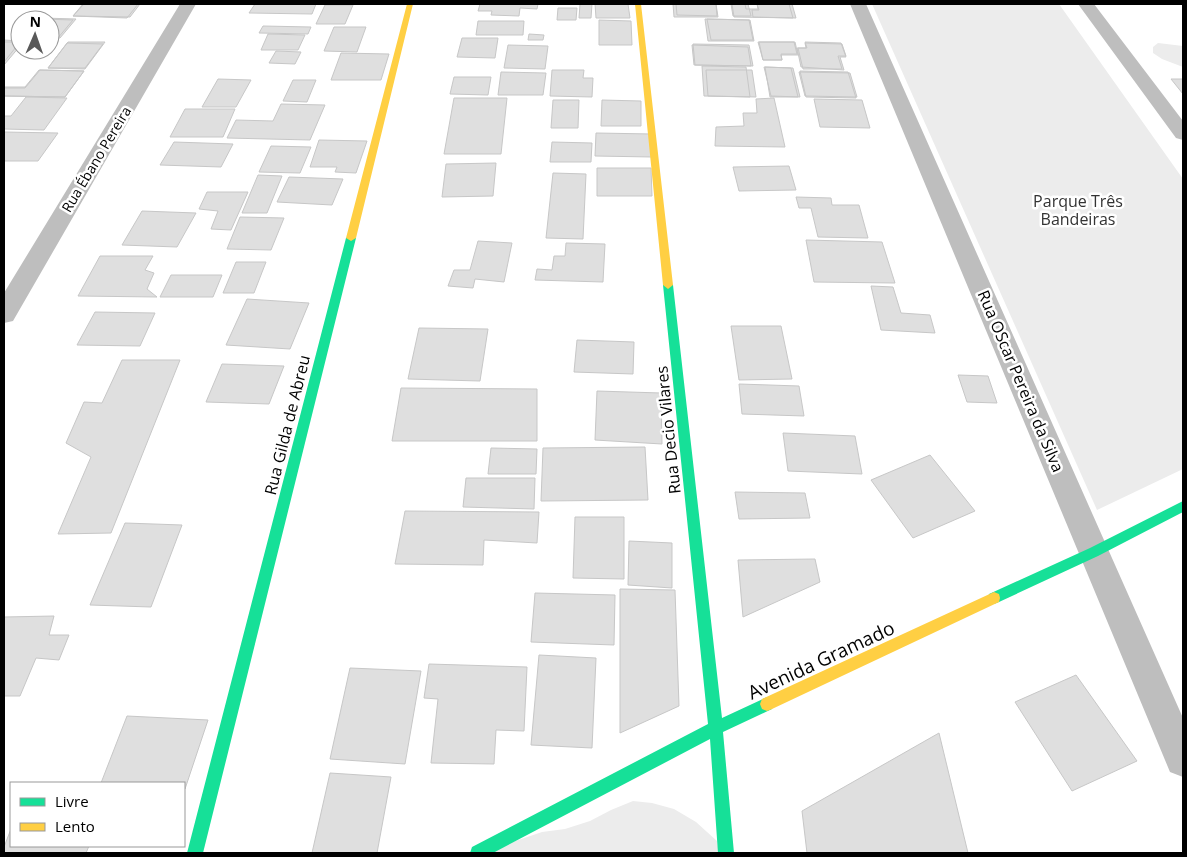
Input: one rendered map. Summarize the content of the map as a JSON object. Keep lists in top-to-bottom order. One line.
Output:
{"streets":{"street":["Rua Ébano Pereira","Rua OScar Pereira da Silva","Rua Gilda de Abreu","Rua Decio Vilares","Avenida Gramado"]},"crossings":[["Rua OScar Pereira da Silva","Avenida Gramado"],["Rua Decio Vilares","Avenida Gramado"]],"parks":["Parque Três Bandeiras"],"legend":["Livre","Lento"],"north":"top"}
